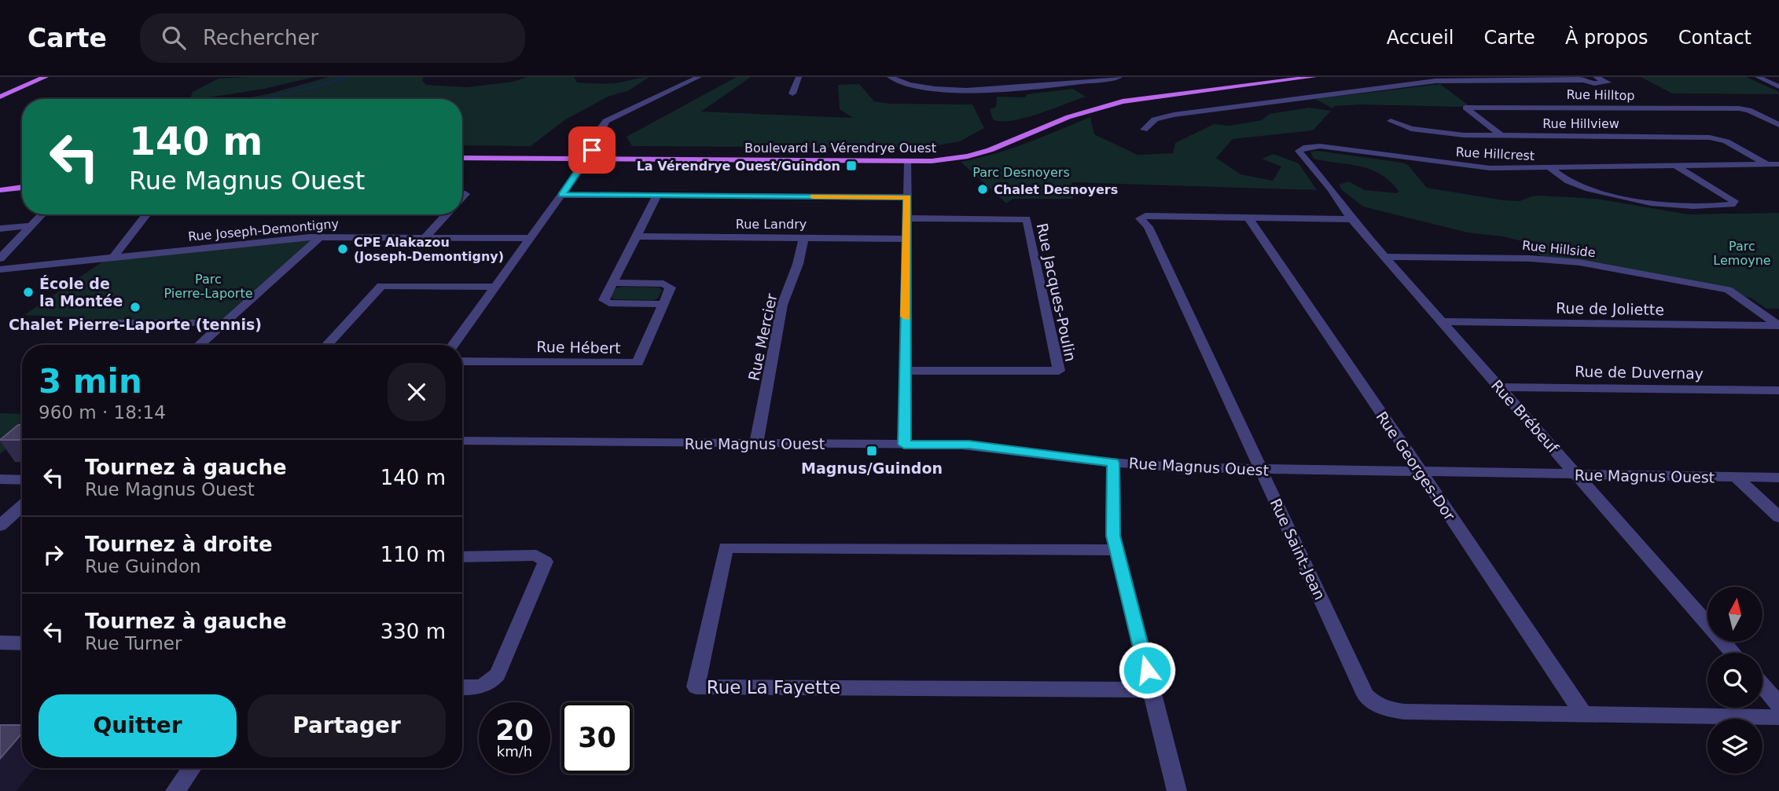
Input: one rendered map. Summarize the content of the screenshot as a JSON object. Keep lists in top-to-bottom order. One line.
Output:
{"streets":{"main road":["Boulevard La Vérendrye Ouest"],"street":["Rue Hilltop","Rue Hillview","Rue Hillcrest","Rue Landry","Rue Joseph-Demontigny","Rue Hillside","Rue Jacques-Poulin","Rue de Joliette","Rue Mercier","Rue Hébert","Rue de Duvernay","Rue Brébeuf","Rue Magnus Ouest","Rue Georges-Dor","Rue Saint-Jean","Rue La Fayette"]},"crossings":[["Rue Hilltop","Rue Hillview"],["Rue Hillview","Rue Hillcrest"],["Rue Hillcrest","Rue Brébeuf"],["Rue Hillcrest","Rue Saint-Jean"],["Rue Landry","Rue Mercier"],["Rue Hillside","Rue de Joliette"],["Rue Hillside","Rue Brébeuf"],["Rue de Joliette","Rue Brébeuf"],["Rue Mercier","Rue Magnus Ouest"],["Rue de Duvernay","Rue Brébeuf"],["Rue Brébeuf","Rue Magnus Ouest"],["Rue Brébeuf","Rue Saint-Jean"],["Rue Magnus Ouest","Rue Georges-Dor"],["Rue Magnus Ouest","Rue Saint-Jean"],["Rue Georges-Dor","Rue Saint-Jean"]],"parks":["Parc Desnoyers","Parc Lemoyne","Parc Pierre-Laporte"],"places":{"transit":["La Vérendrye Ouest/Guindon","Magnus/Guindon"],"other":["Chalet Desnoyers","CPE Alakazou (Joseph-Demontigny)","École de la Montée","Chalet Pierre-Laporte (tennis)"]},"north":"top","page":{"header":"Carte","search":"Rechercher","nav":["Accueil","Carte","À propos","Contact"],"turn":["140 m","Rue Magnus Ouest"],"heading":["3 min","960 m · 18:14"],"list":[{"name":"Tournez à gauche","note":"Rue Magnus Ouest","value":"140 m"},{"name":"Tournez à droite","note":"Rue Guindon","value":"110 m"},{"name":"Tournez à gauche","note":"Rue Turner","value":"330 m"}],"buttons":["Quitter","Partager"],"speed":"20 km/h","limit":"30"}}
